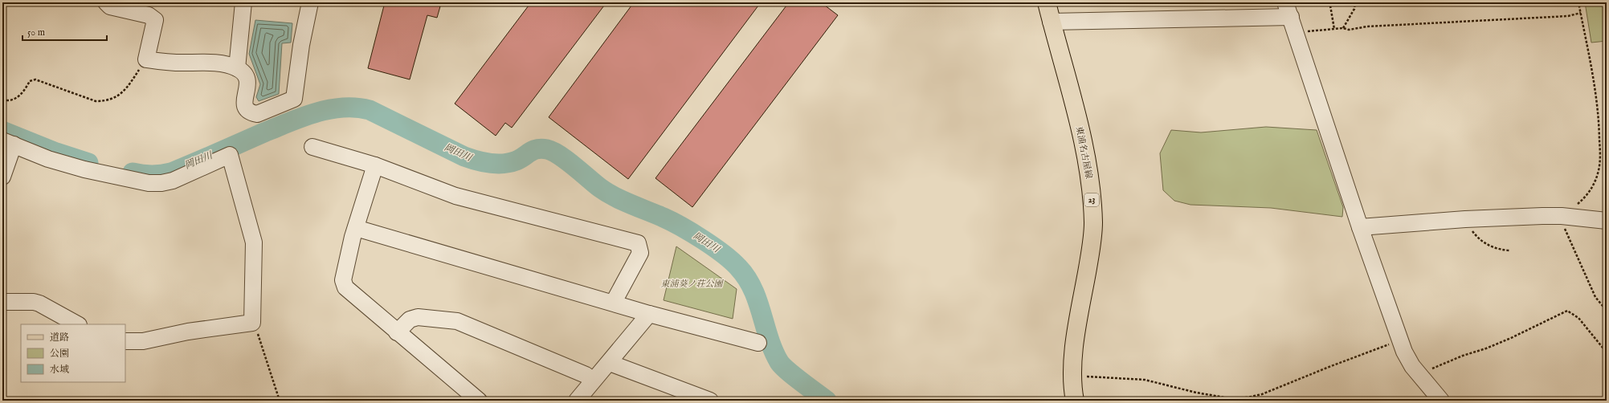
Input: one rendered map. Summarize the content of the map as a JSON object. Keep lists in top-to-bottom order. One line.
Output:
{"streets":{"main road":["東浦名古屋線","23"]},"water":["岡田川"],"parks":["東浦葵ノ荘公園"],"legend":["道路","公園","水域"],"scale_bar":"50 m"}
